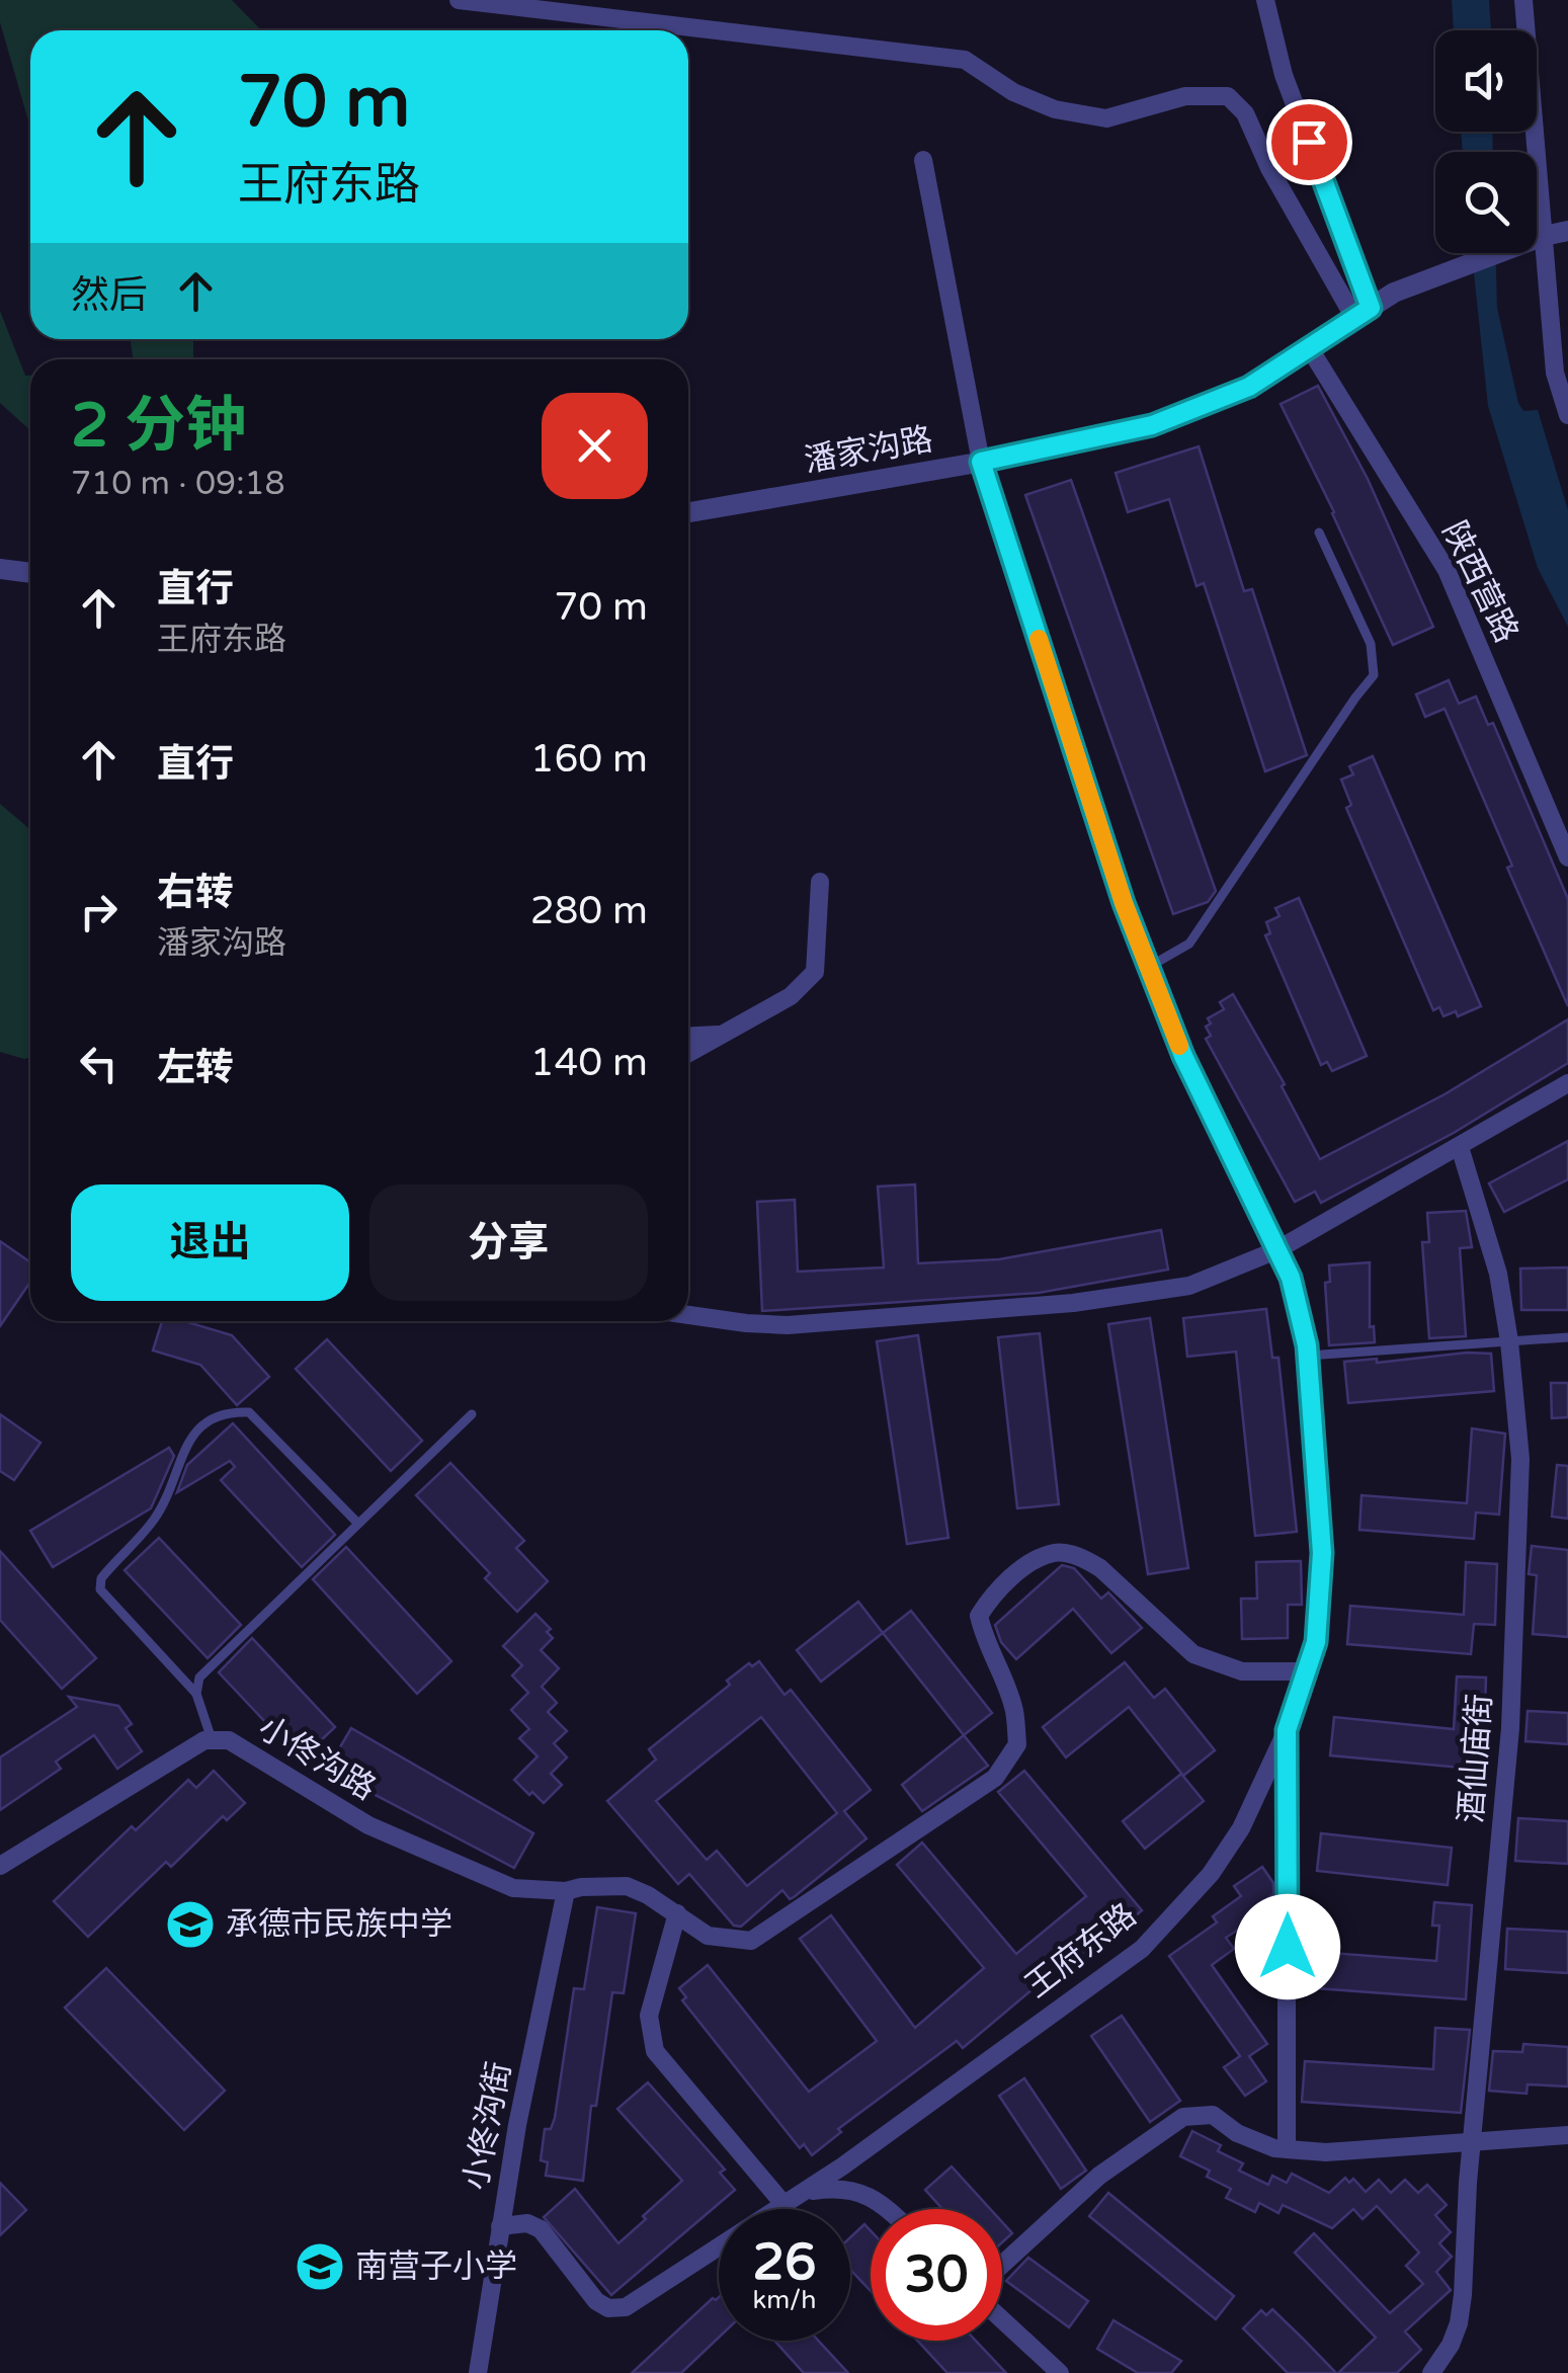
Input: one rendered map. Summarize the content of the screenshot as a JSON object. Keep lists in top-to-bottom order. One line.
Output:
{"streets":{"street":["潘家沟路","陕西营路","小佟沟路","酒仙庙街","王府东路","小佟沟街"]},"crossings":[["潘家沟路","陕西营路"],["潘家沟路","王府东路"],["小佟沟路","王府东路"],["小佟沟路","小佟沟街"],["王府东路","小佟沟街"]],"places":{"school or university":["承德市民族中学","南营子小学"]},"page":{"turn":["70 m","王府东路"],"then":"然后","heading":["2 分钟","710 m · 09:18"],"list":[{"name":"直行","note":"王府东路","value":"70 m"},{"name":"直行","value":"160 m"},{"name":"右转","note":"潘家沟路","value":"280 m"},{"name":"左转","value":"140 m"}],"buttons":["退出","分享"],"speed":"26 km/h","limit":"30"}}
